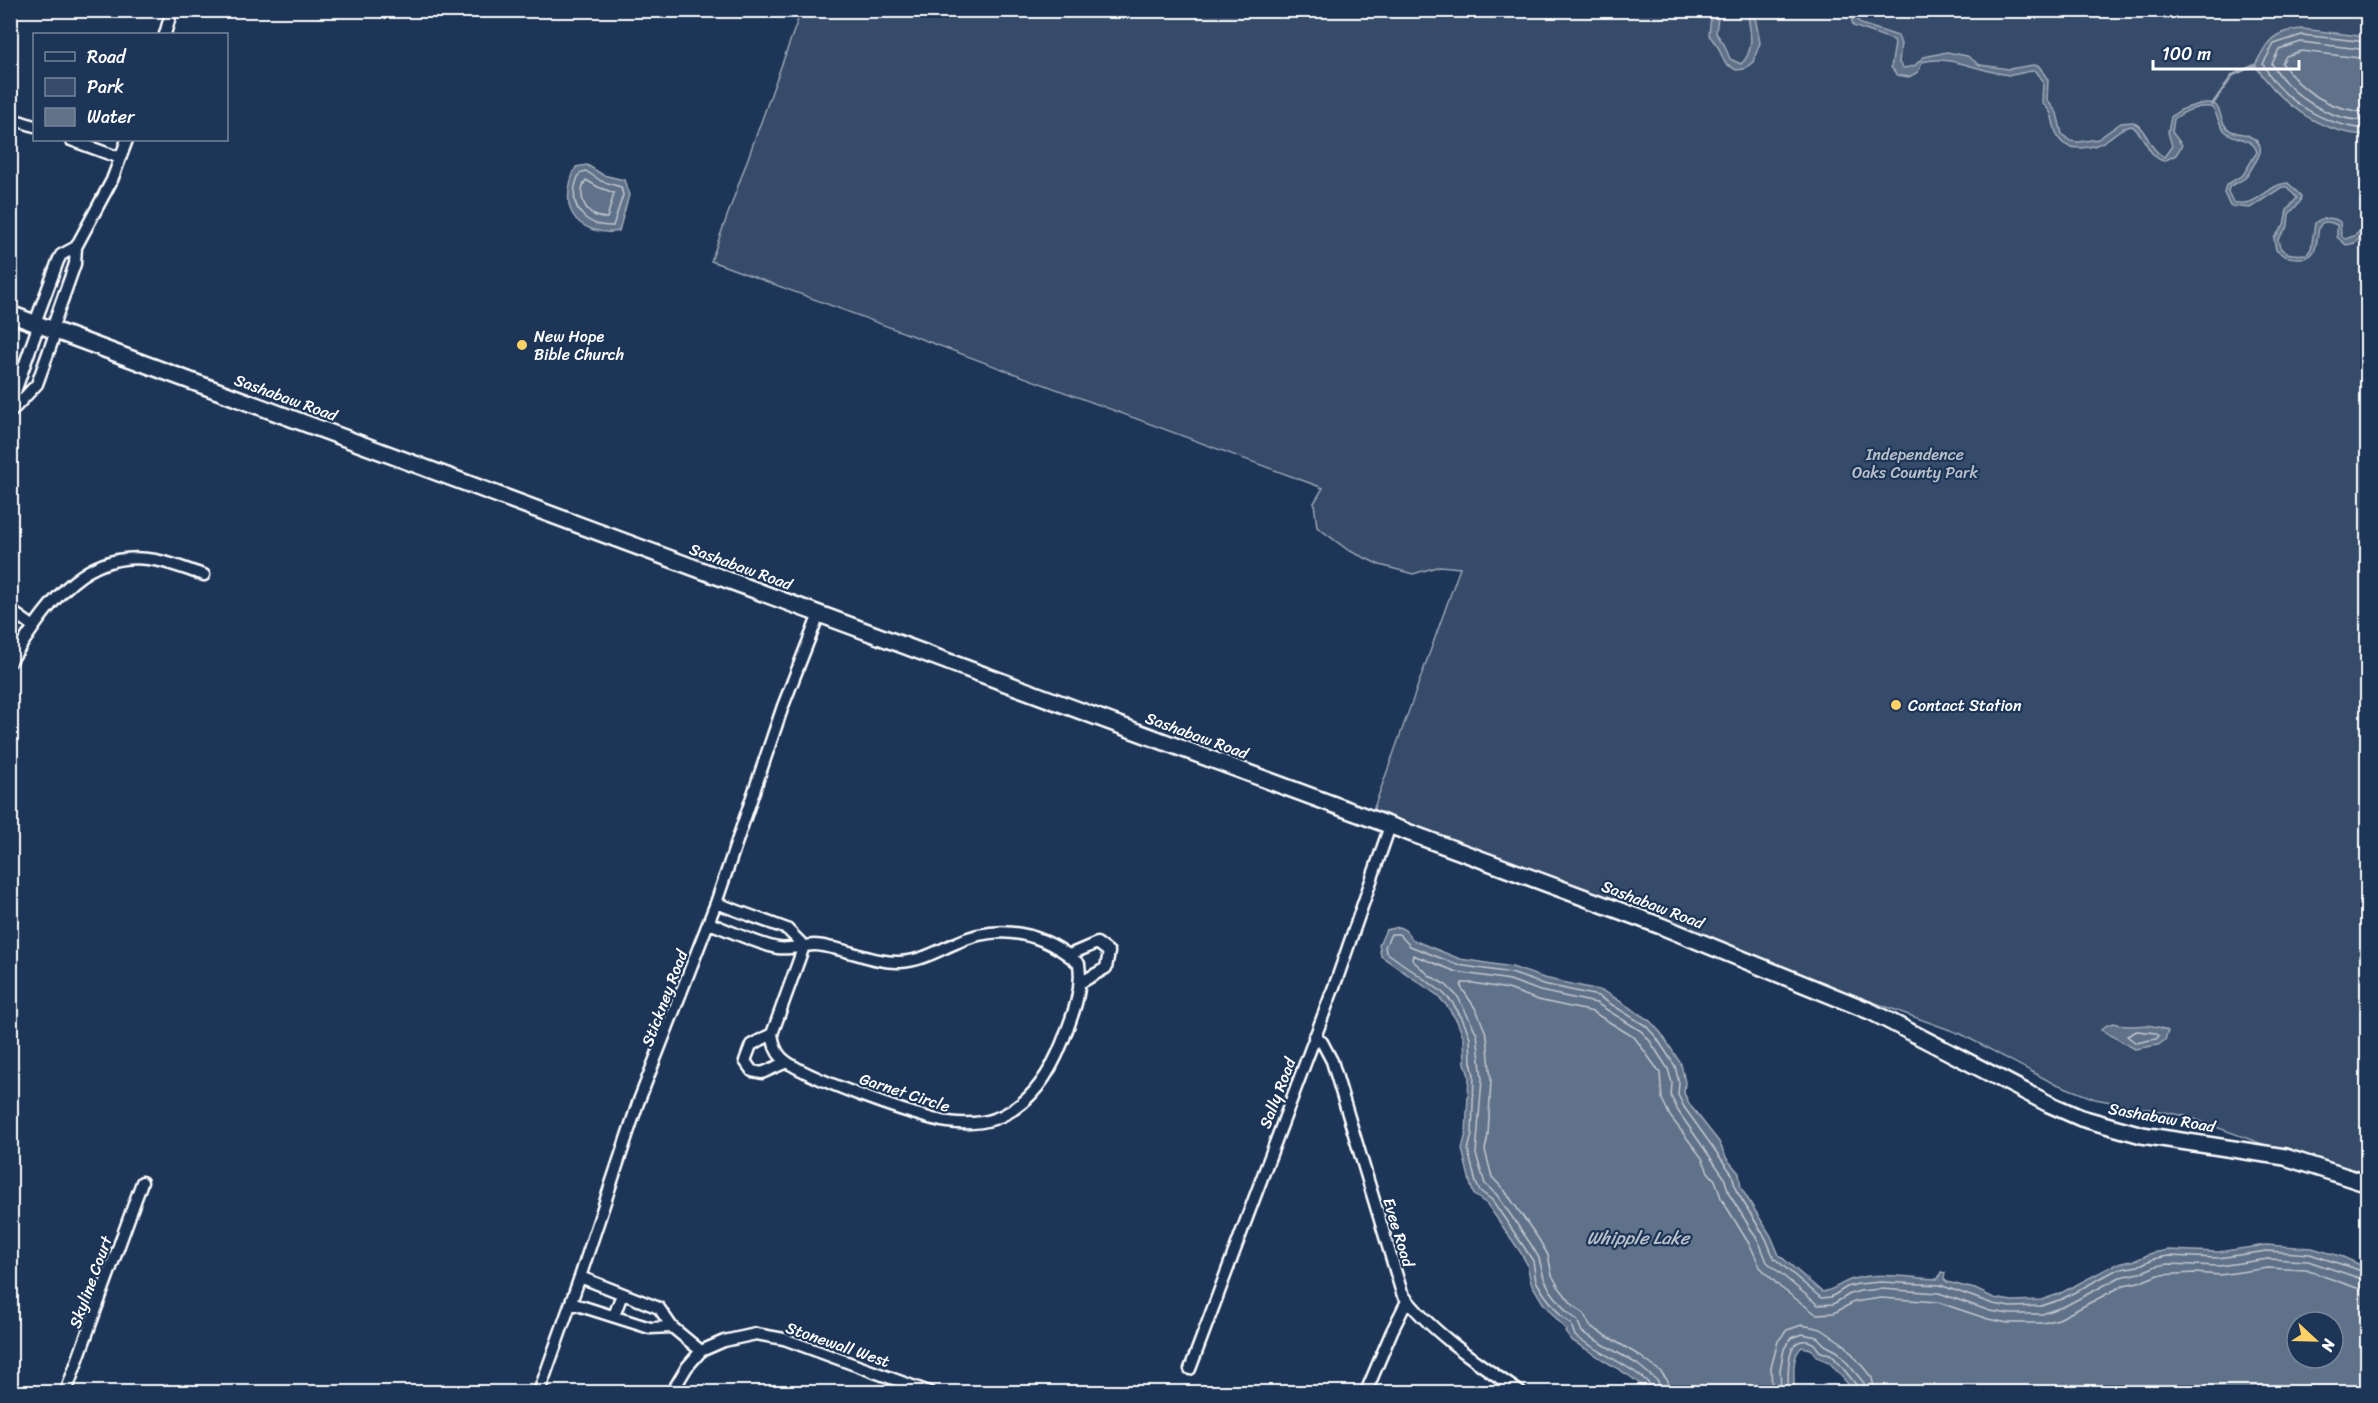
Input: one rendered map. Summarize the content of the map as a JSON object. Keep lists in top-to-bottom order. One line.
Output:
{"streets":{"main road":["Sashabaw Road"],"street":["Stickney Road","Garnet Circle","Sally Road","Evee Road","Skyline Court","Stonewall West"]},"crossings":[["Sashabaw Road","Stickney Road"],["Sashabaw Road","Sally Road"],["Sally Road","Evee Road"]],"water":["Whipple Lake"],"parks":["Independence Oaks County Park"],"places":["New Hope Bible Church","Contact Station"],"legend":["Road","Park","Water"],"scale_bar":"100 m","north":"right"}
